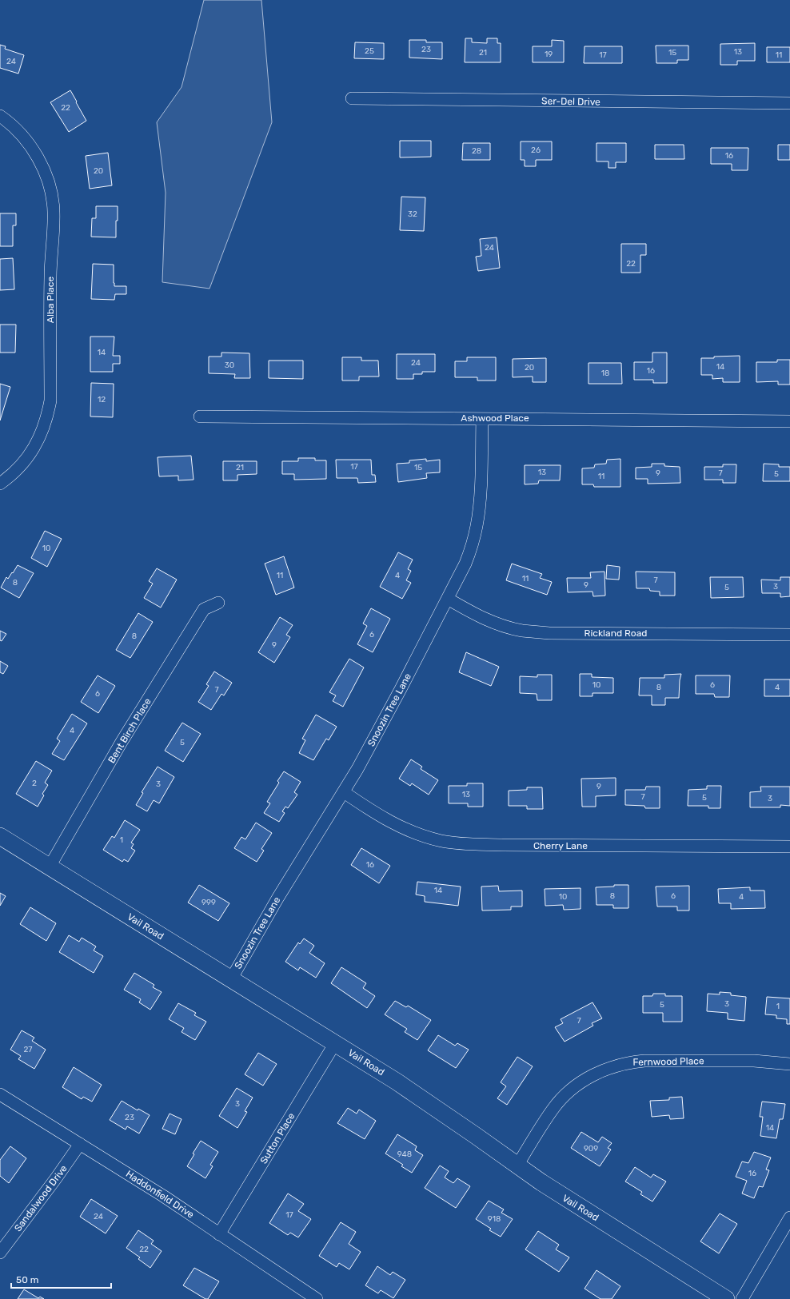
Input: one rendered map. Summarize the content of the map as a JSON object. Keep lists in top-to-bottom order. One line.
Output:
{"streets":{"street":["Ser-Del Drive","Alba Place","Ashwood Place","Rickland Road","Snoozin Tree Lane","Bent Birch Place","Cherry Lane","Vail Road","Fernwood Place","Sutton Place","Haddonfield Drive","Sandalwood Drive"]},"crossings":[["Ashwood Place","Snoozin Tree Lane"],["Rickland Road","Snoozin Tree Lane"],["Snoozin Tree Lane","Cherry Lane"],["Snoozin Tree Lane","Vail Road"],["Bent Birch Place","Vail Road"],["Vail Road","Fernwood Place"],["Vail Road","Sutton Place"],["Sutton Place","Haddonfield Drive"],["Haddonfield Drive","Sandalwood Drive"]],"house_numbers":["23","25","13","21","15","19","17","11","24","22","26","28","16","20","32","24","22","14","24","30","14","20","16","18","12","17","21","15","13","9","7","5","11","10","11","4","11","7","8","9","3","5","6","8","9","10","6","8","4","7","6","4","5","2","3","9","13","7","5","3","1","16","14","8","6","10","4","999","3","5","1","7","27","3","23","14","909","948","16","17","24","918","22"],"scale_bar":"50 m"}
